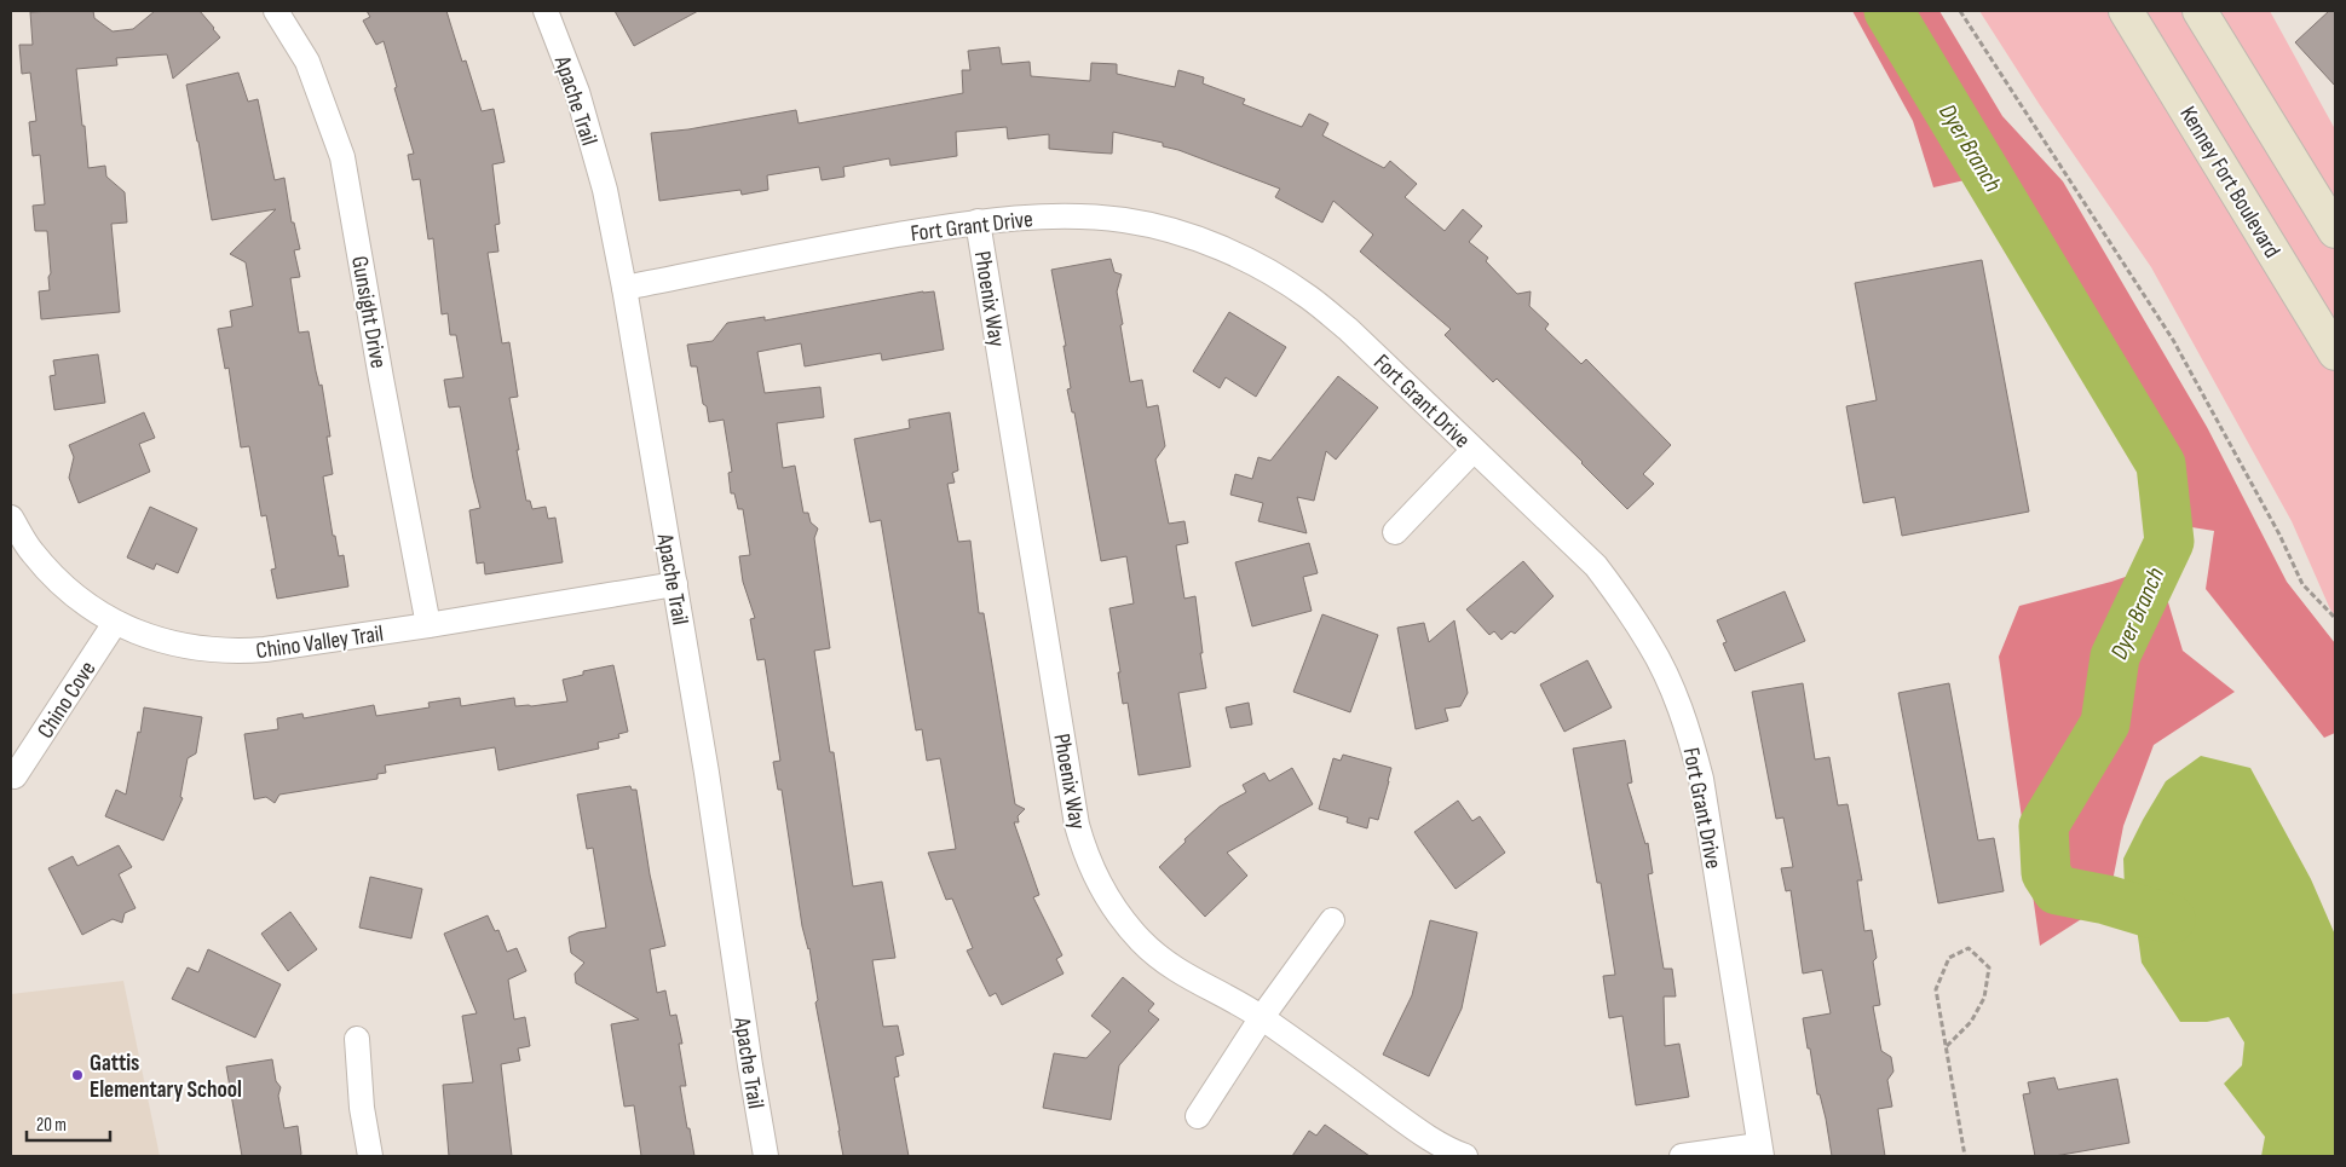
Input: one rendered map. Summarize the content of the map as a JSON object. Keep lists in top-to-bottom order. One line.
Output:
{"streets":{"main road":["Kenney Fort Boulevard"],"street":["Apache Trail","Fort Grant Drive","Phoenix Way","Gunsight Drive","Chino Valley Trail","Chino Cove"]},"crossings":[["Apache Trail","Fort Grant Drive"],["Apache Trail","Chino Valley Trail"],["Fort Grant Drive","Phoenix Way"],["Gunsight Drive","Chino Valley Trail"],["Chino Valley Trail","Chino Cove"]],"water":["Dyer Branch"],"places":["Gattis Elementary School"],"scale_bar":"20 m"}
